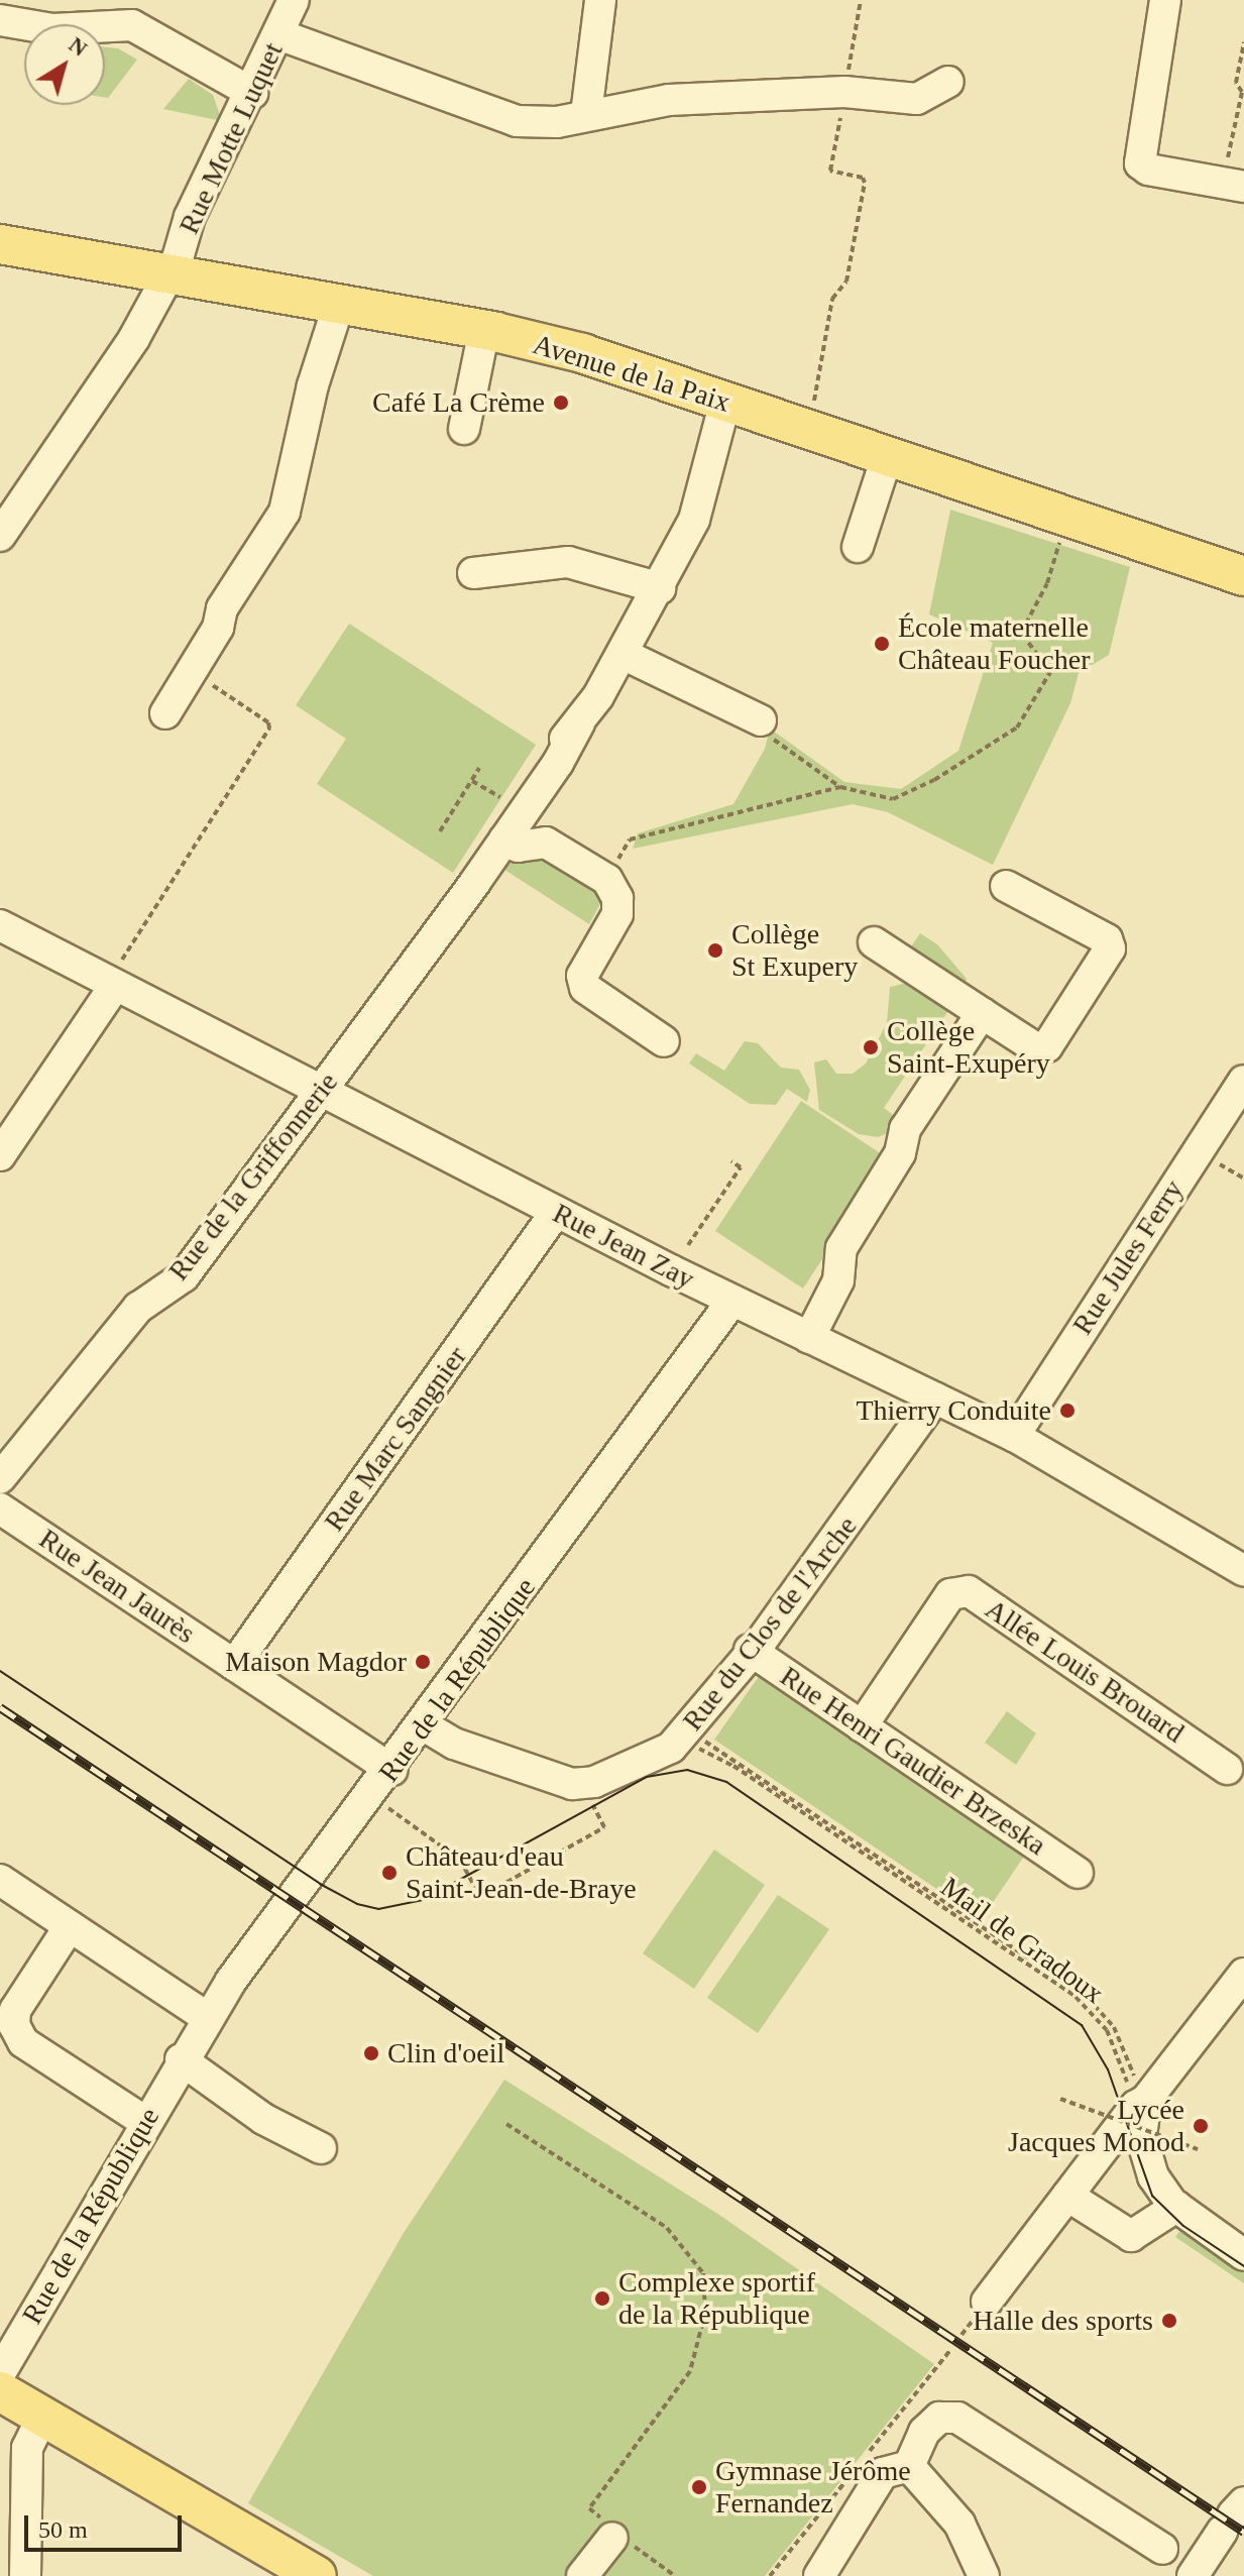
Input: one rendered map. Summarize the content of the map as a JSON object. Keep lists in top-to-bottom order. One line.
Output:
{"streets":{"main road":["Avenue de la Paix"],"street":["Rue Motte Luquet","Rue de la Griffonnerie","Rue Jean Zay","Rue Jules Ferry","Rue Marc Sangnier","Rue Jean Jaurès","Rue du Clos de l'Arche","Allée Louis Brouard","Rue de la République","Rue Henri Gaudier Brzeska"],"path":["Mail de Gradoux"]},"crossings":[["Rue Motte Luquet","Avenue de la Paix"],["Avenue de la Paix","Rue de la Griffonnerie"],["Rue de la Griffonnerie","Rue Jean Zay"],["Rue Jean Zay","Rue Jules Ferry"],["Rue Jean Zay","Rue Marc Sangnier"],["Rue Jean Zay","Rue du Clos de l'Arche"],["Rue Jean Zay","Rue de la République"],["Rue Marc Sangnier","Rue Jean Jaurès"],["Rue Jean Jaurès","Rue de la République"],["Rue du Clos de l'Arche","Rue de la République"],["Rue du Clos de l'Arche","Rue Henri Gaudier Brzeska"],["Rue du Clos de l'Arche","Mail de Gradoux"],["Allée Louis Brouard","Rue Henri Gaudier Brzeska"]],"places":["Café La Crème","École maternelle Château Foucher","Collège St Exupery","Collège Saint-Exupéry","Thierry Conduite","Maison Magdor","Château d'eau Saint-Jean-de-Braye","Clin d'oeil","Lycée Jacques Monod","Complexe sportif de la République","Halle des sports","Gymnase Jérôme Fernandez"],"scale_bar":"50 m","north":"top right"}
